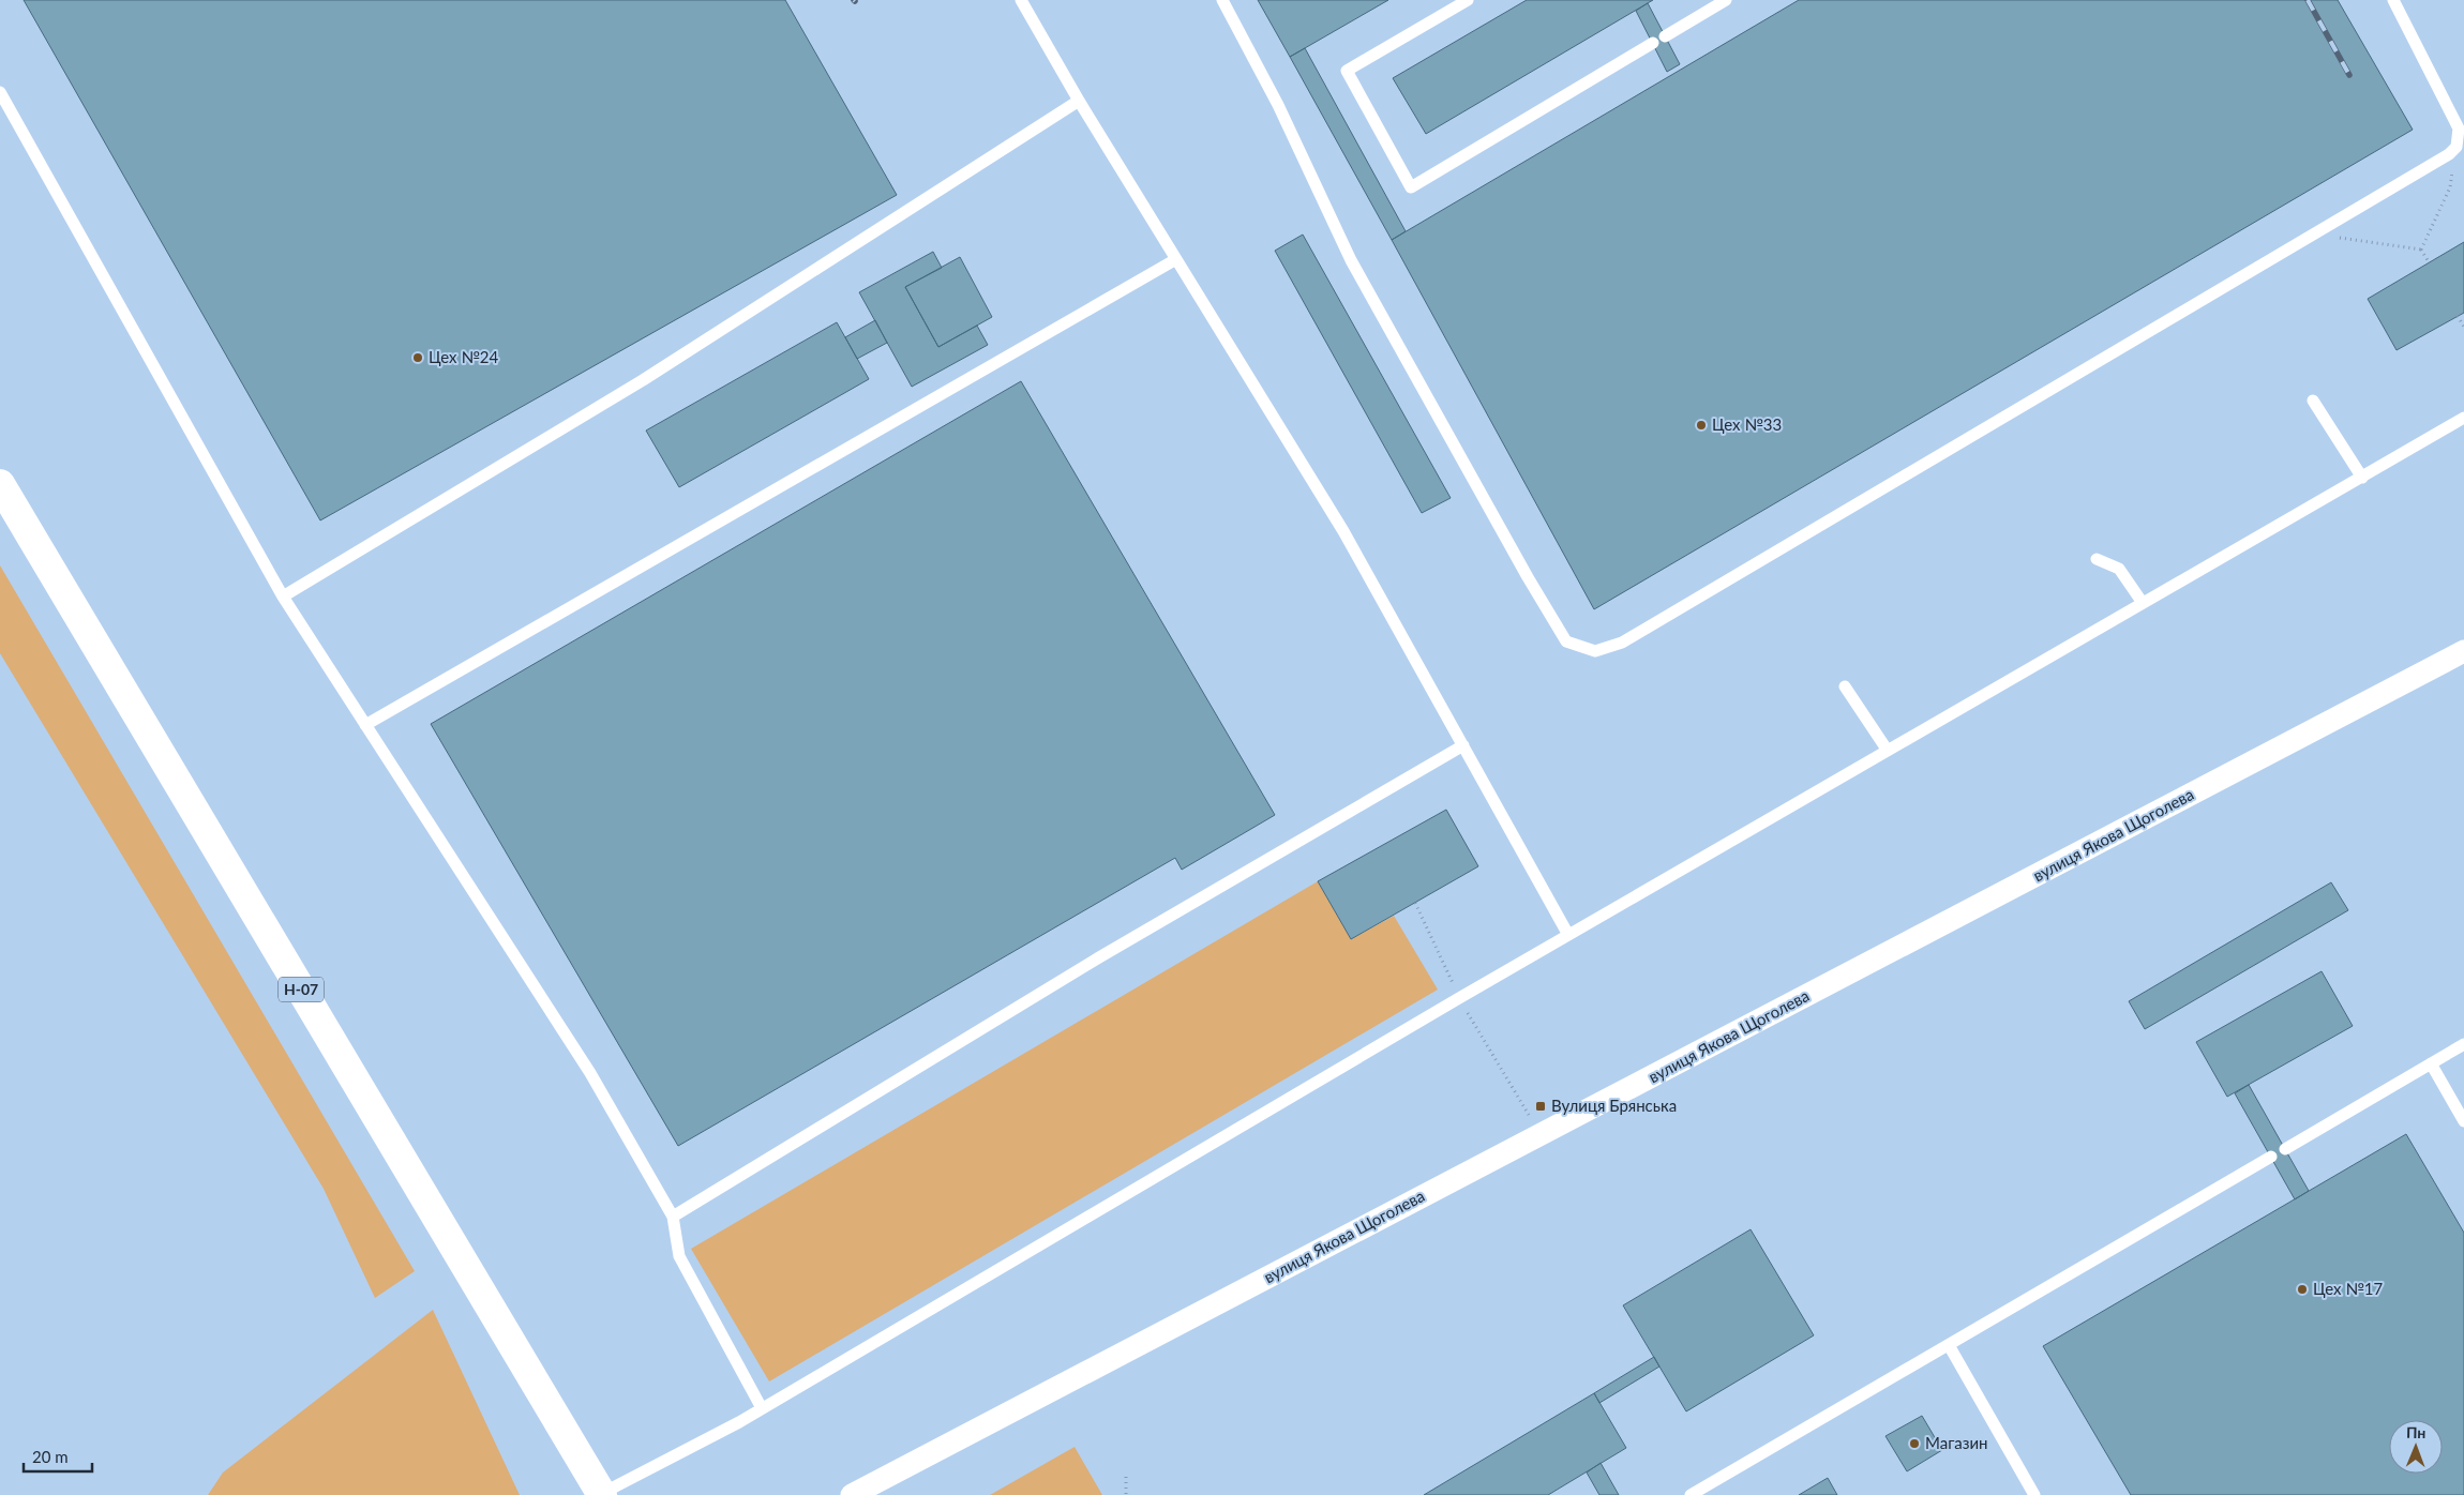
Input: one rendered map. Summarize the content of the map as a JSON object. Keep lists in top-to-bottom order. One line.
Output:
{"streets":{"main road":["Н-07"],"street":["вулиця Якова Щоголева"]},"places":{"other":["Цех №24","Цех №33","Цех №17","Магазин"],"transit":["Вулиця Брянська"]},"scale_bar":"20 m","north":"top"}
